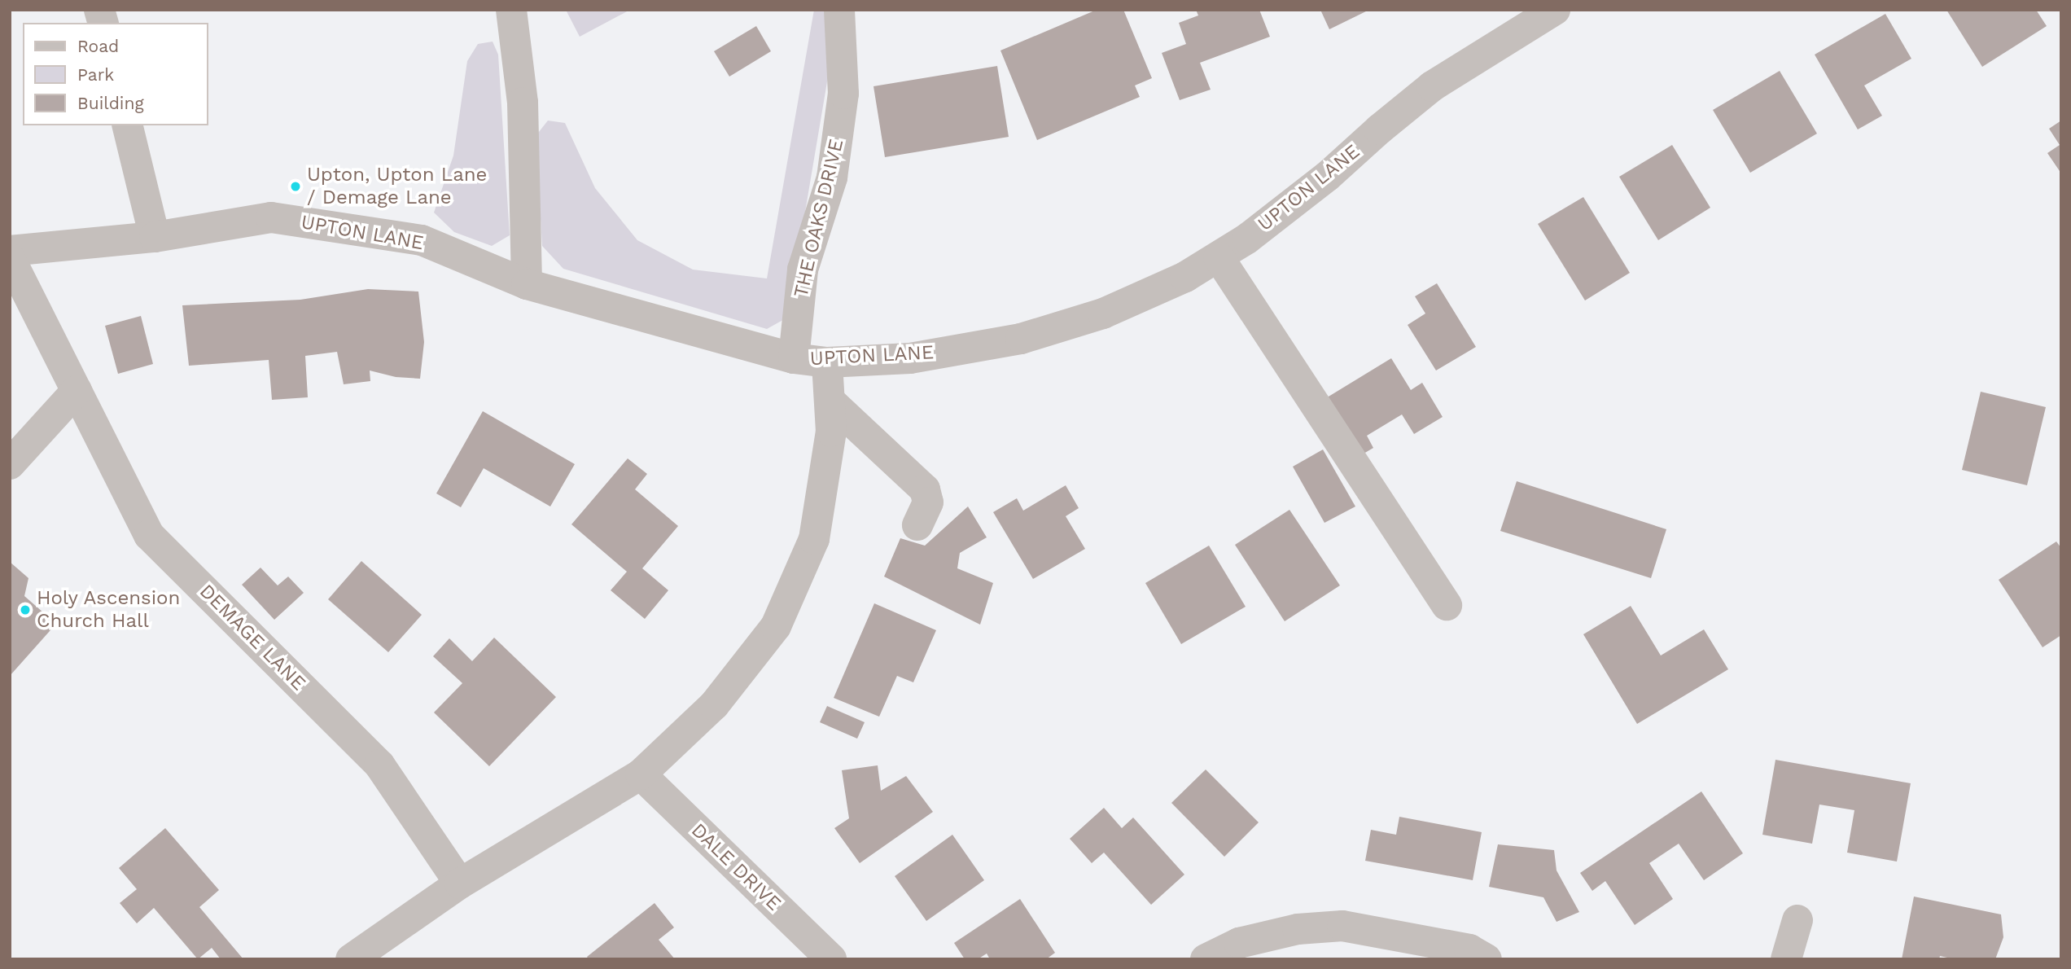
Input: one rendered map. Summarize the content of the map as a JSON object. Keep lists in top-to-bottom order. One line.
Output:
{"streets":{"street":["UPTON LANE","THE OAKS DRIVE","DEMAGE LANE","DALE DRIVE"]},"crossings":[["UPTON LANE","THE OAKS DRIVE"]],"places":["Upton, Upton Lane / Demage Lane","Holy Ascension Church Hall"],"legend":["Road","Park","Building"]}
